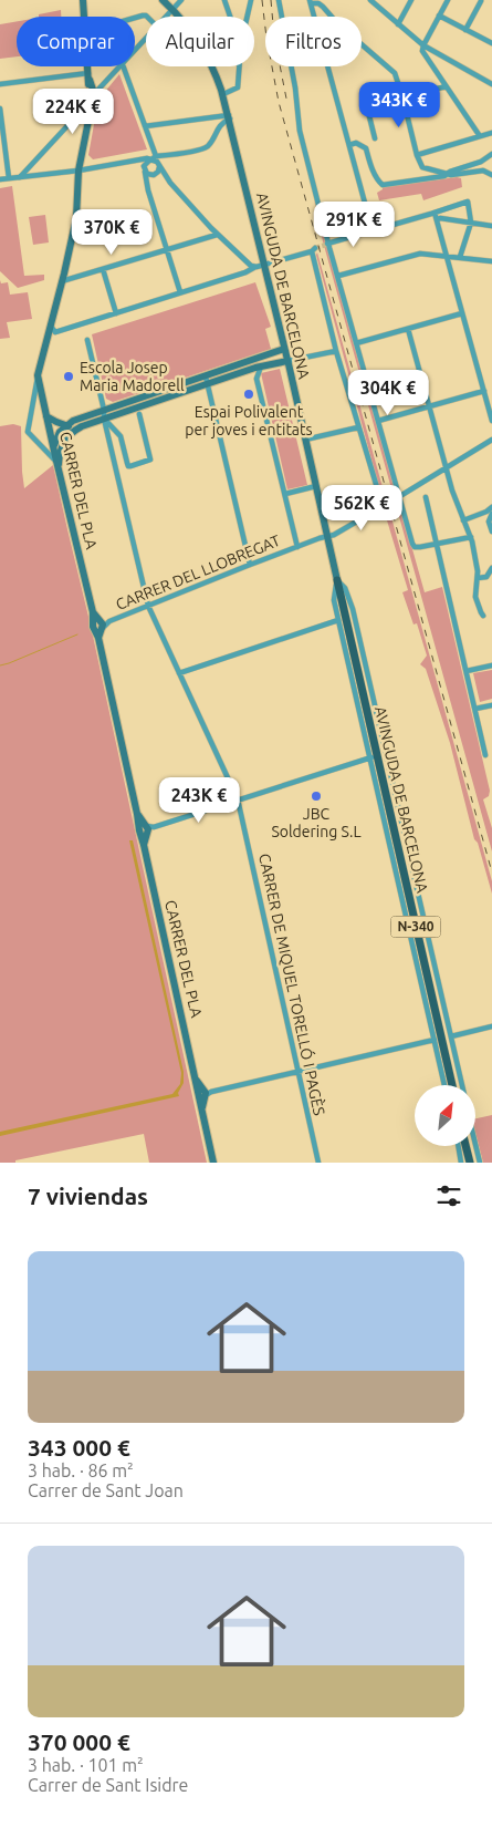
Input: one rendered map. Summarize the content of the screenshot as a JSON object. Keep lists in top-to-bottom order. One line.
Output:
{"streets":{"main road":["AVINGUDA DE BARCELONA","CARRER DEL PLA","N-340"],"street":["CARRER DEL LLOBREGAT","CARRER DE MIQUEL TORELLÓ I PAGÈS"]},"crossings":[["AVINGUDA DE BARCELONA","CARRER DEL LLOBREGAT"],["AVINGUDA DE BARCELONA","N-340"],["CARRER DEL PLA","CARRER DEL LLOBREGAT"],["CARRER DEL LLOBREGAT","CARRER DE MIQUEL TORELLÓ I PAGÈS"]],"places":["Escola Josep Maria Madorell","Espai Polivalent per joves i entitats","JBC Soldering S.L"],"north":"top right","page":{"chip":["Comprar","Alquilar","Filtros"],"price":["343K €","224K €","291K €","370K €","304K €","562K €","243K €"],"heading":"7 viviendas","list":[{"name":"343 000 €","note":"3 hab. · 86 m² · Carrer de Sant Joan"},{"name":"370 000 €","note":"3 hab. · 101 m² · Carrer de Sant Isidre"}]}}
